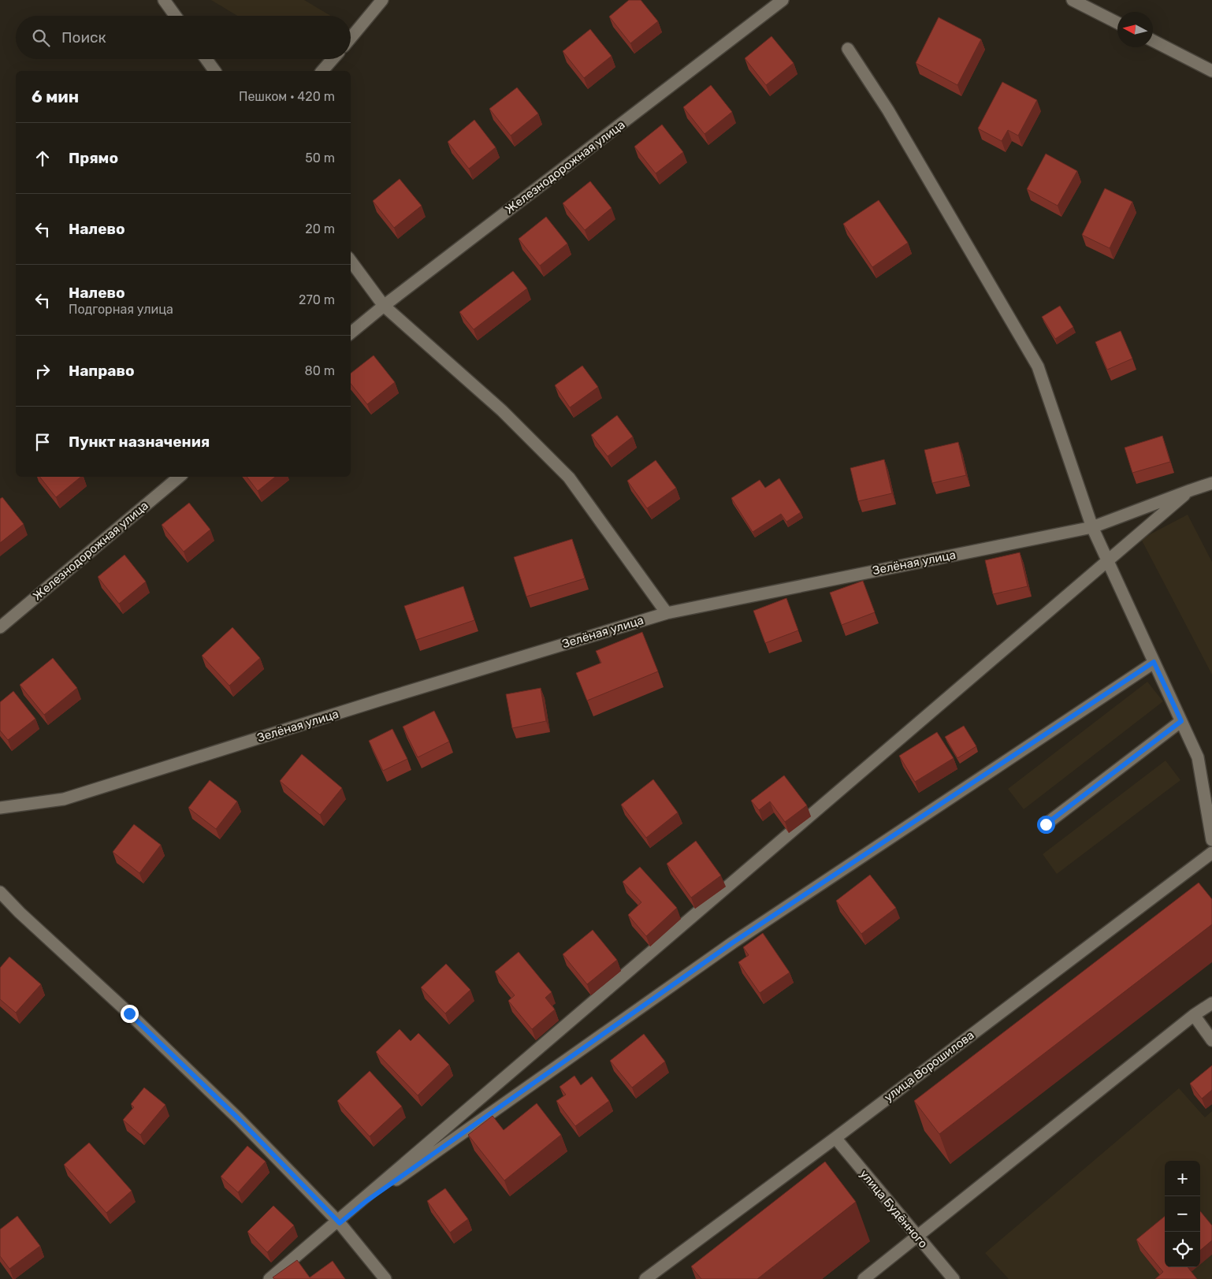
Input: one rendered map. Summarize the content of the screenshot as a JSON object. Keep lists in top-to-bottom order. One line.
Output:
{"streets":{"street":["Железнодорожная улица","Зелёная улица","улица Ворошилова","улица Будённого"]},"crossings":[["улица Ворошилова","улица Будённого"]],"north":"left","page":{"search":"Поиск","heading":["6 мин","Пешком · 420 m"],"list":[["Прямо","50 m"],["Налево","20 m"],["Налево","Подгорная улица","270 m"],["Направо","80 m"],"Пункт назначения"],"map_buttons":["+","−"]}}
